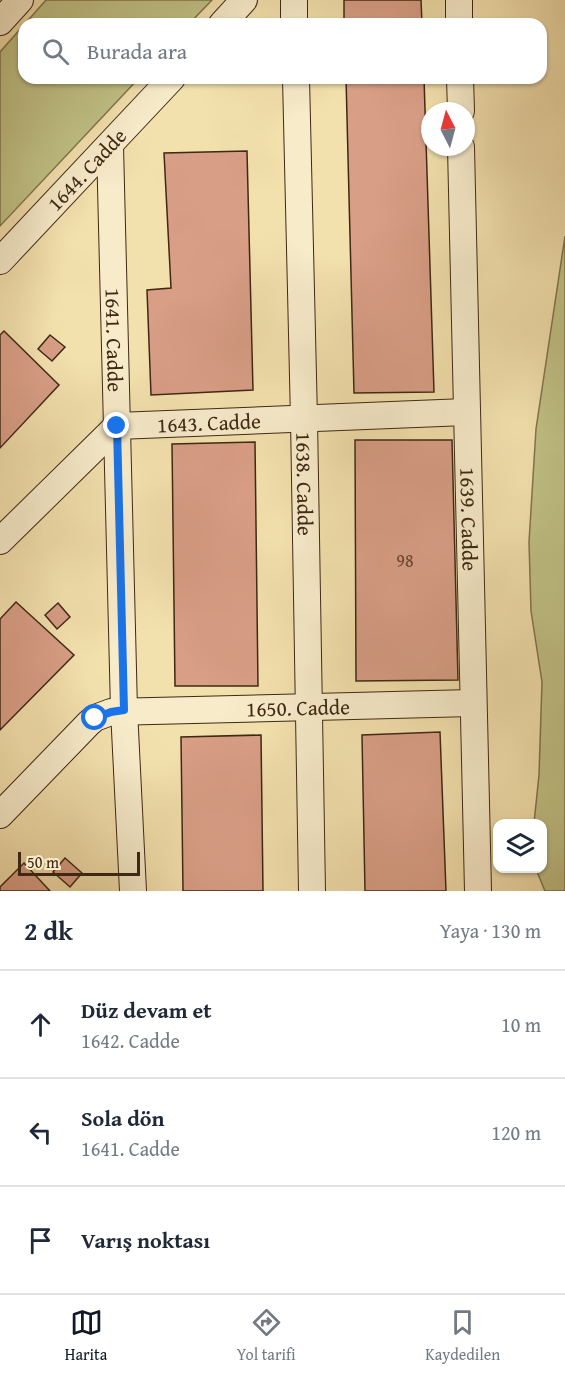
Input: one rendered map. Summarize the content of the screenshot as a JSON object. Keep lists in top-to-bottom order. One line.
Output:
{"streets":{"street":["1644. Cadde","1641. Cadde","1643. Cadde","1638. Cadde","1639. Cadde","1650. Cadde"]},"crossings":[["1644. Cadde","1641. Cadde"],["1641. Cadde","1643. Cadde"],["1641. Cadde","1650. Cadde"],["1643. Cadde","1638. Cadde"],["1643. Cadde","1639. Cadde"],["1638. Cadde","1650. Cadde"],["1639. Cadde","1650. Cadde"]],"house_numbers":["98"],"scale_bar":"50 m","north":"top","page":{"search":"Burada ara","scale":"50 m","heading":["2 dk","Yaya · 130 m"],"list":[["Düz devam et","1642. Cadde","10 m"],["Sola dön","1641. Cadde","120 m"],"Varış noktası"],"nav":["Harita","Yol tarifi","Kaydedilen"]}}
